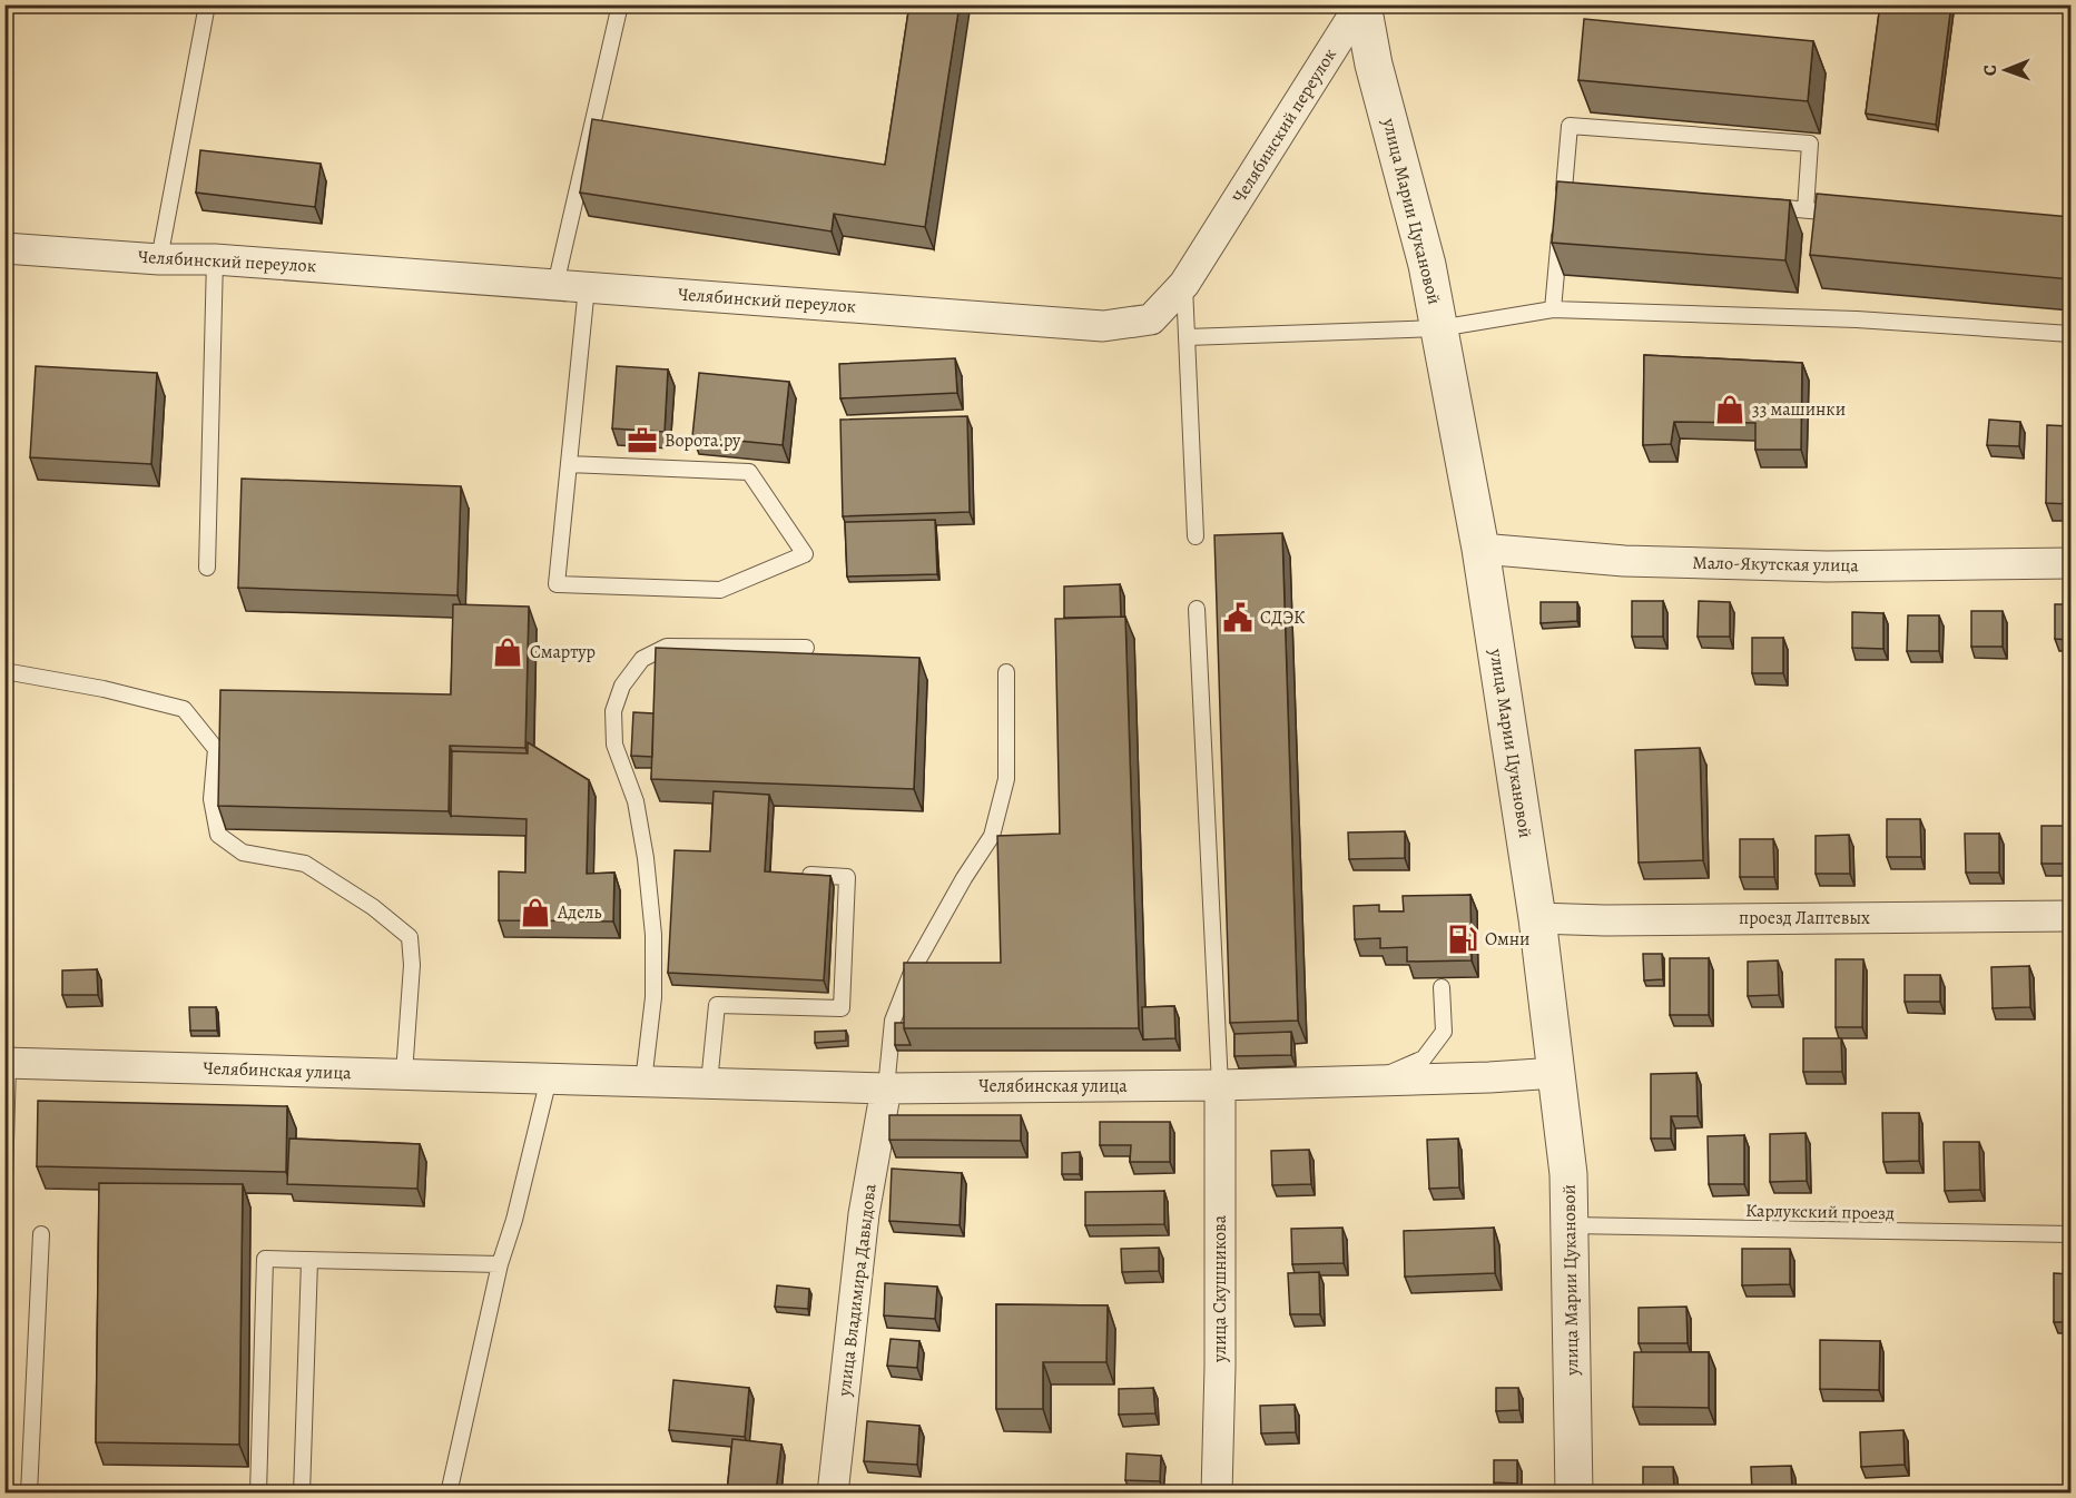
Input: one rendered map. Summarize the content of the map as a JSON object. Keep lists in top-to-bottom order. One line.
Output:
{"streets":{"street":["Челябинский переулок","улица Марии Цукановой","Мало-Якутская улица","проезд Лаптевых","Челябинская улица","улица Скушникова","улица Владимира Давыдова"],"lane":["Карлукский проезд"]},"crossings":[["Челябинский переулок","улица Марии Цукановой"],["улица Марии Цукановой","Мало-Якутская улица"],["улица Марии Цукановой","проезд Лаптевых"],["улица Марии Цукановой","Челябинская улица"],["улица Марии Цукановой","Карлукский проезд"],["Челябинская улица","улица Скушникова"],["Челябинская улица","улица Владимира Давыдова"]],"places":{"shop":["33 машинки","Смартур","Адель"],"office":["Ворота.ру"],"public building":["СДЭК"],"fuel station":["Омни"]},"north":"left"}
